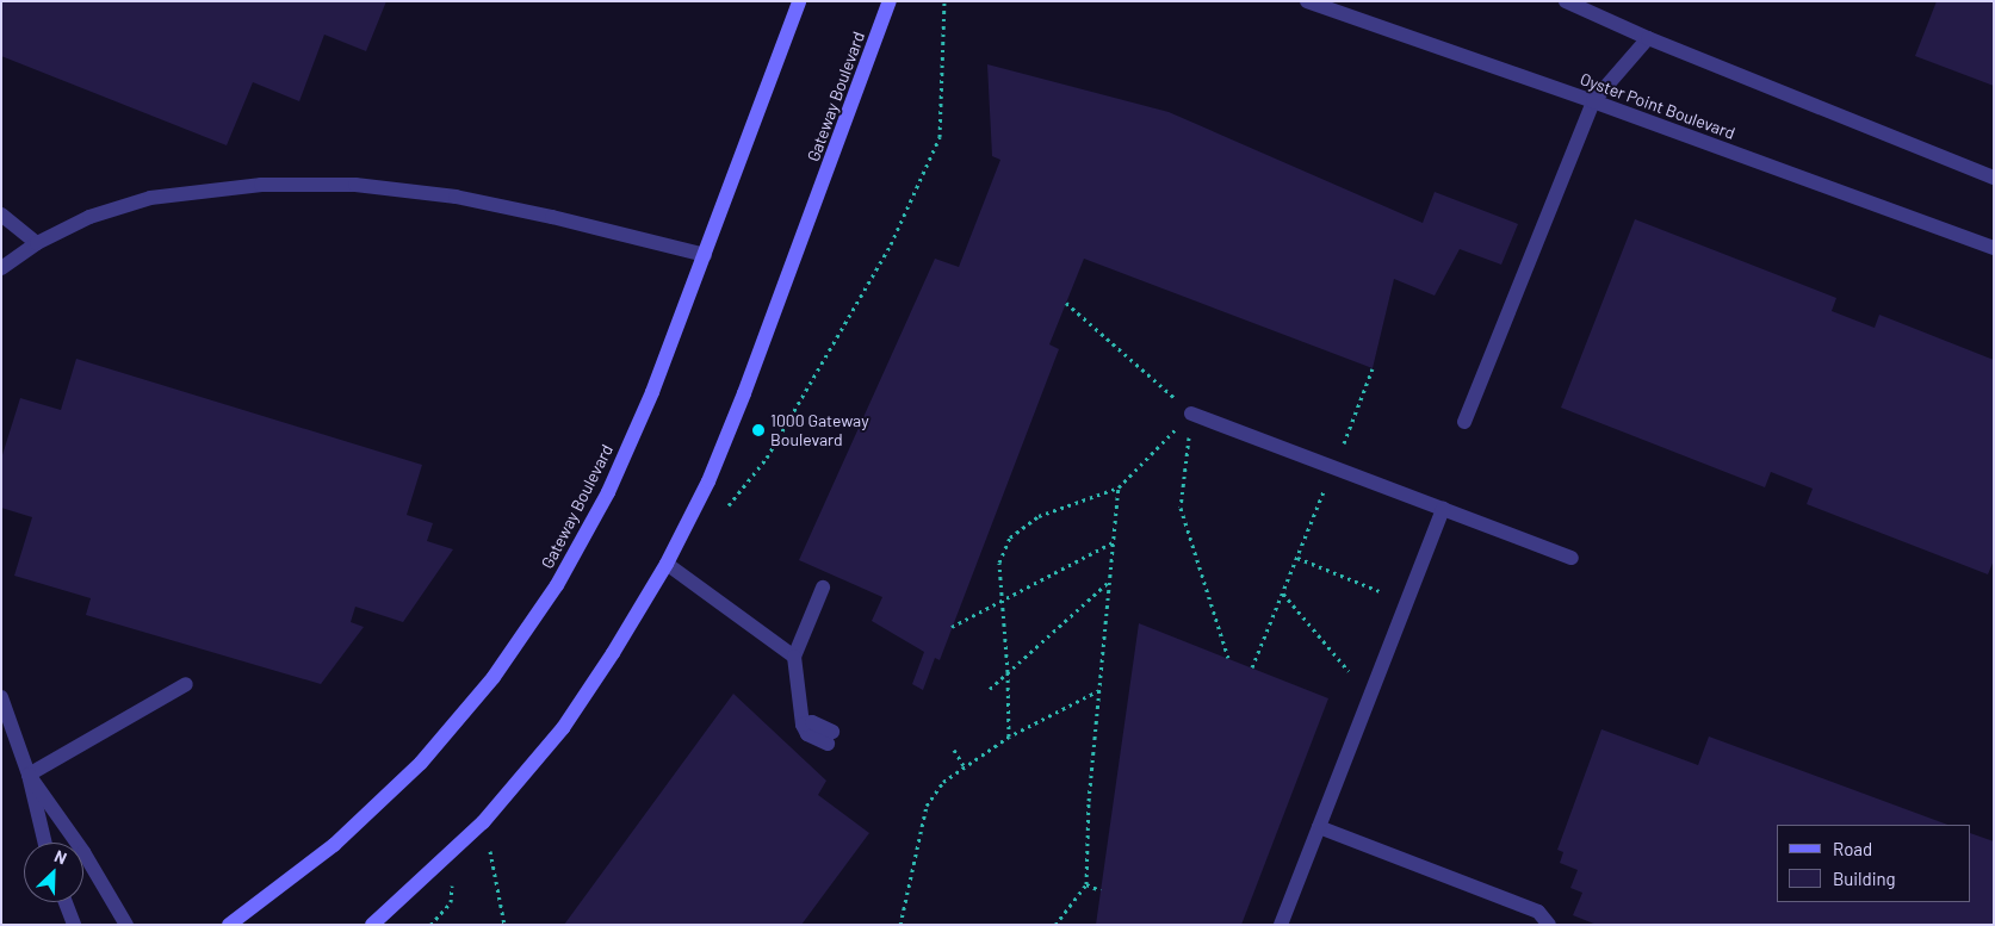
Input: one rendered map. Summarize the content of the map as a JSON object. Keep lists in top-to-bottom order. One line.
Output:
{"streets":{"main road":["Gateway Boulevard"],"street":["Oyster Point Boulevard"]},"places":["1000 Gateway Boulevard"],"legend":["Road","Building"],"north":"top right"}
